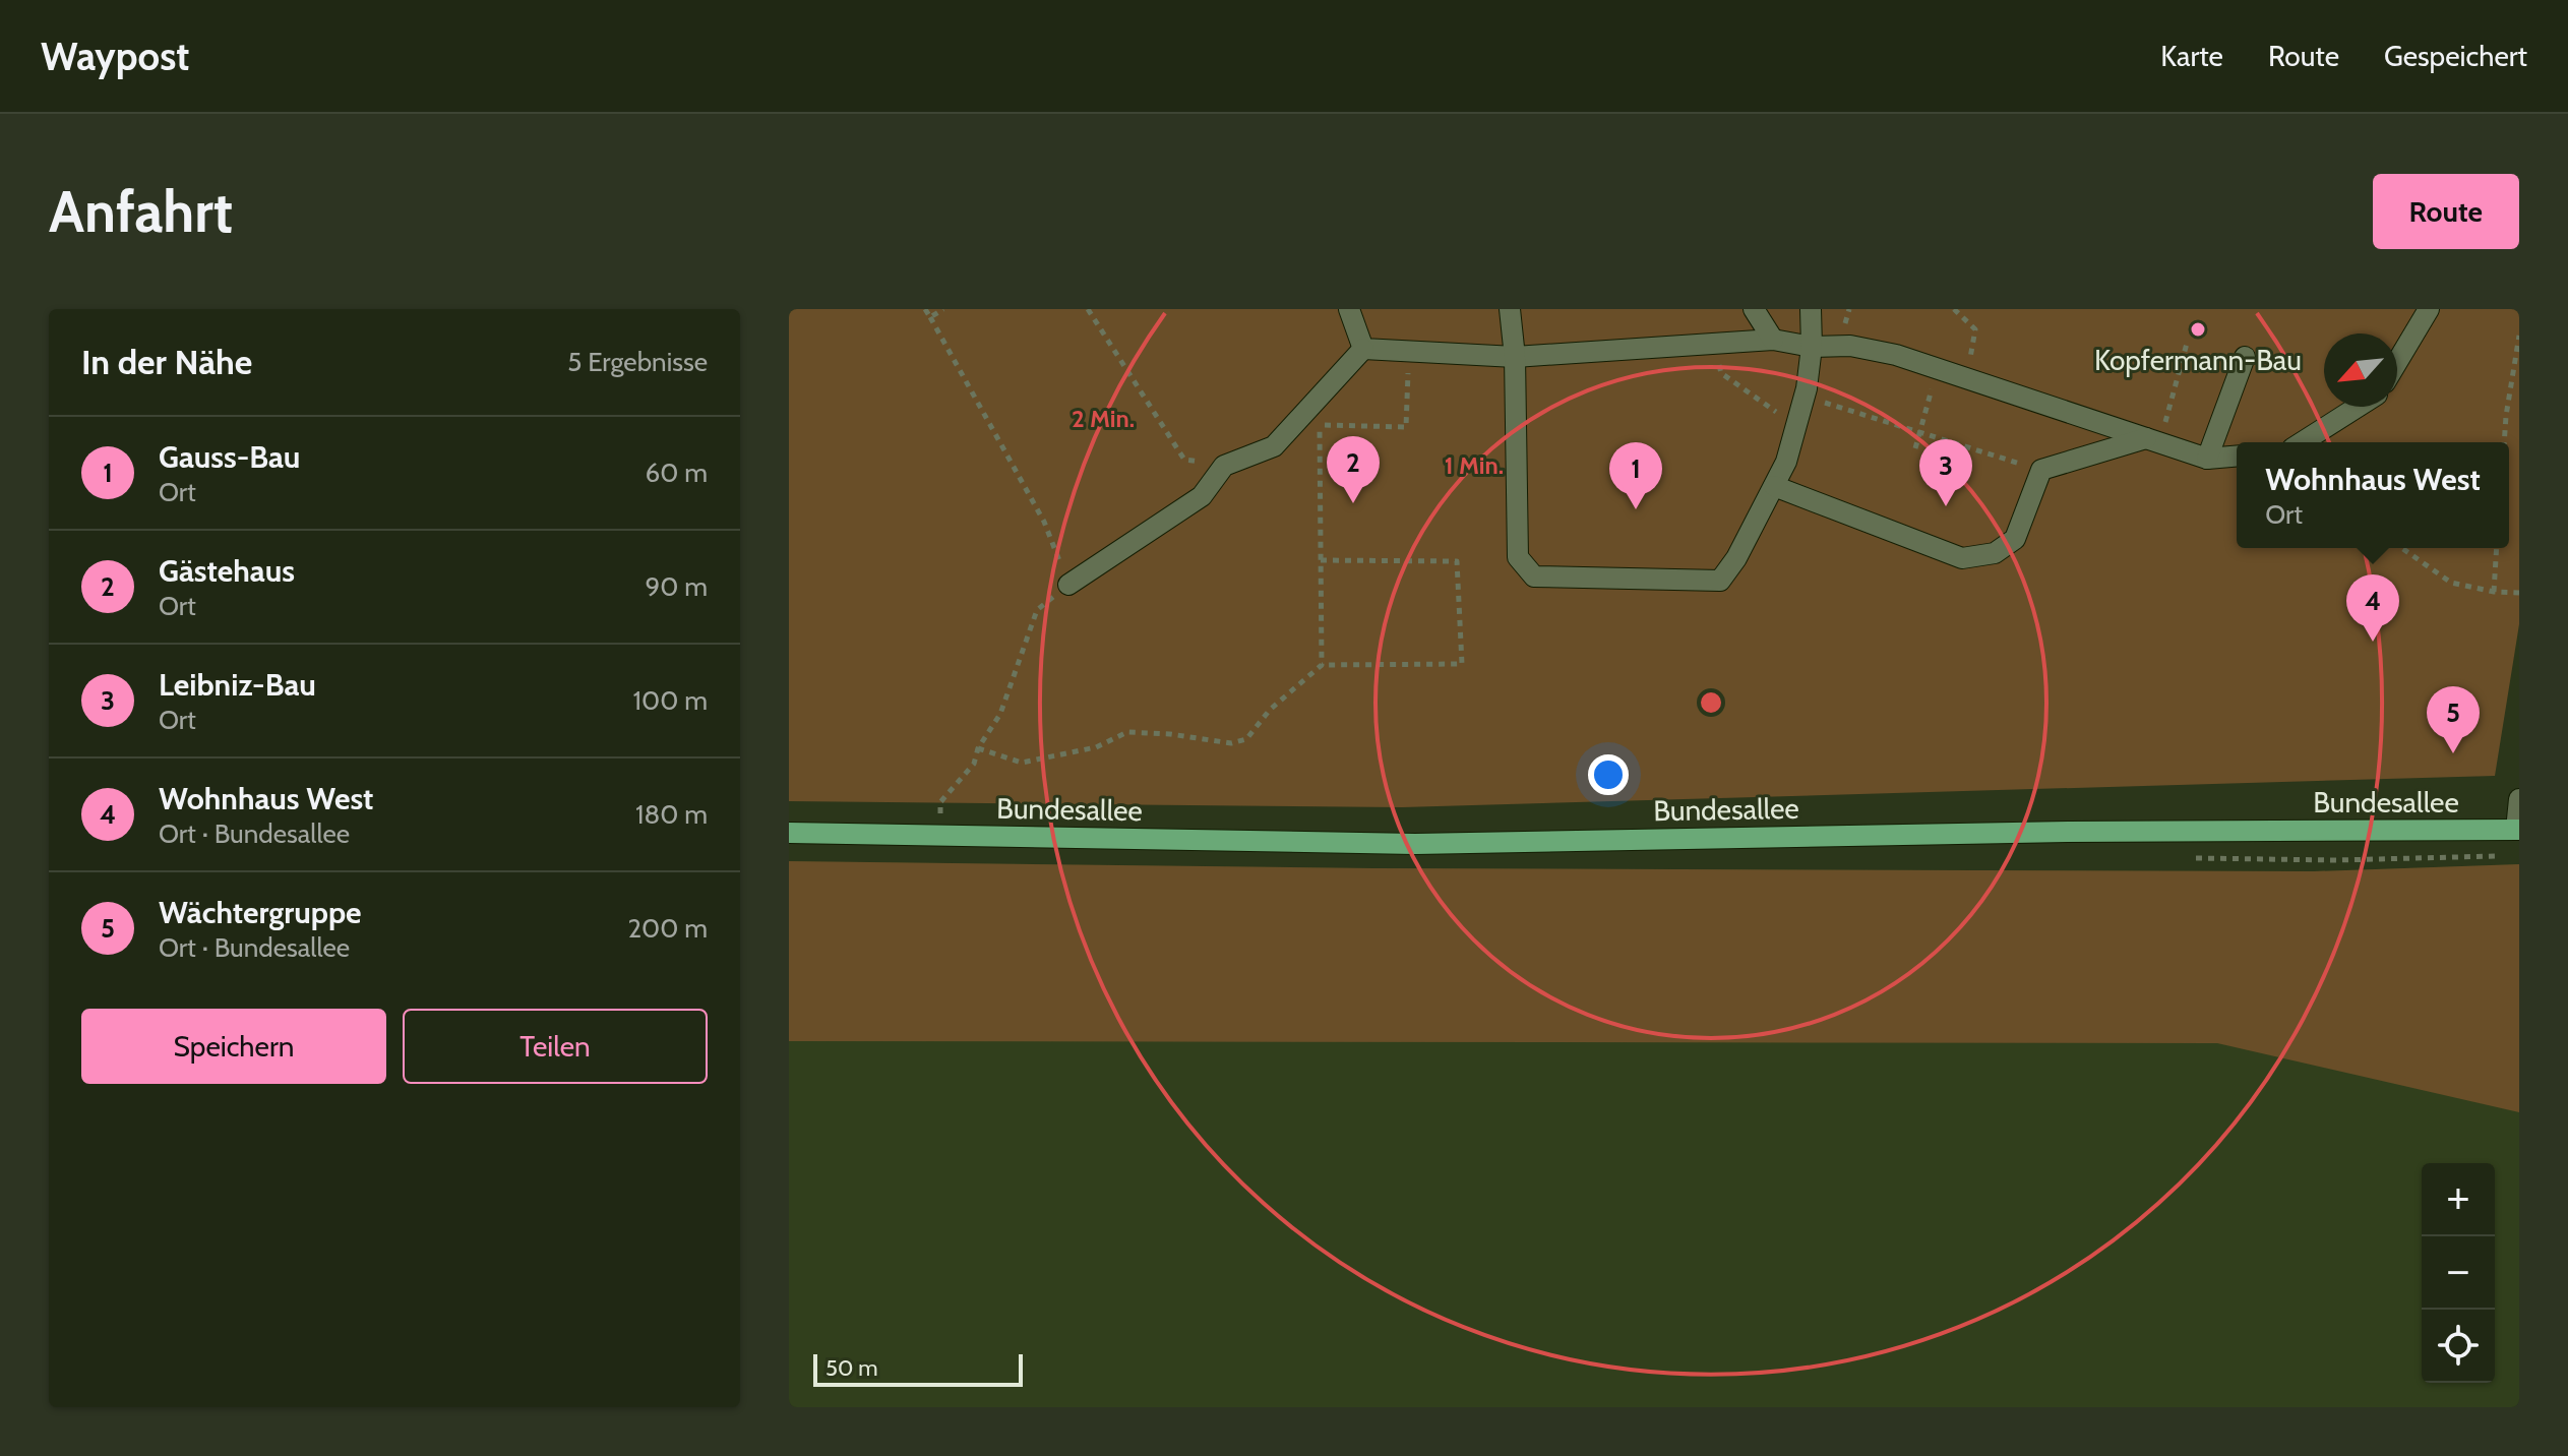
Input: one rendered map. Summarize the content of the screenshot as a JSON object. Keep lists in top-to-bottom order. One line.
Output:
{"streets":{"main road":["Bundesallee"]},"places":["Kopfermann-Bau"],"scale_bar":"50 m","north":"bottom left","page":{"header":"Waypost","nav":["Karte","Route","Gespeichert"],"buttons":["Route",["Speichern","Teilen"]],"title":"Anfahrt","heading":["In der Nähe","5 Ergebnisse"],"list":[{"mark":"1","name":"Gauss-Bau","note":"Ort","value":"60 m"},{"mark":"2","name":"Gästehaus","note":"Ort","value":"90 m"},{"mark":"3","name":"Leibniz-Bau","note":"Ort","value":"100 m"},{"mark":"4","name":"Wohnhaus West","note":"Ort · Bundesallee","value":"180 m"},{"mark":"5","name":"Wächtergruppe","note":"Ort · Bundesallee","value":"200 m"}],"pins":["2","3","1","4","5"],"popup":["Wohnhaus West","Ort"],"map_buttons":["+","−"],"scale":"50 m"},"rings":["2 Min.","1 Min."]}
